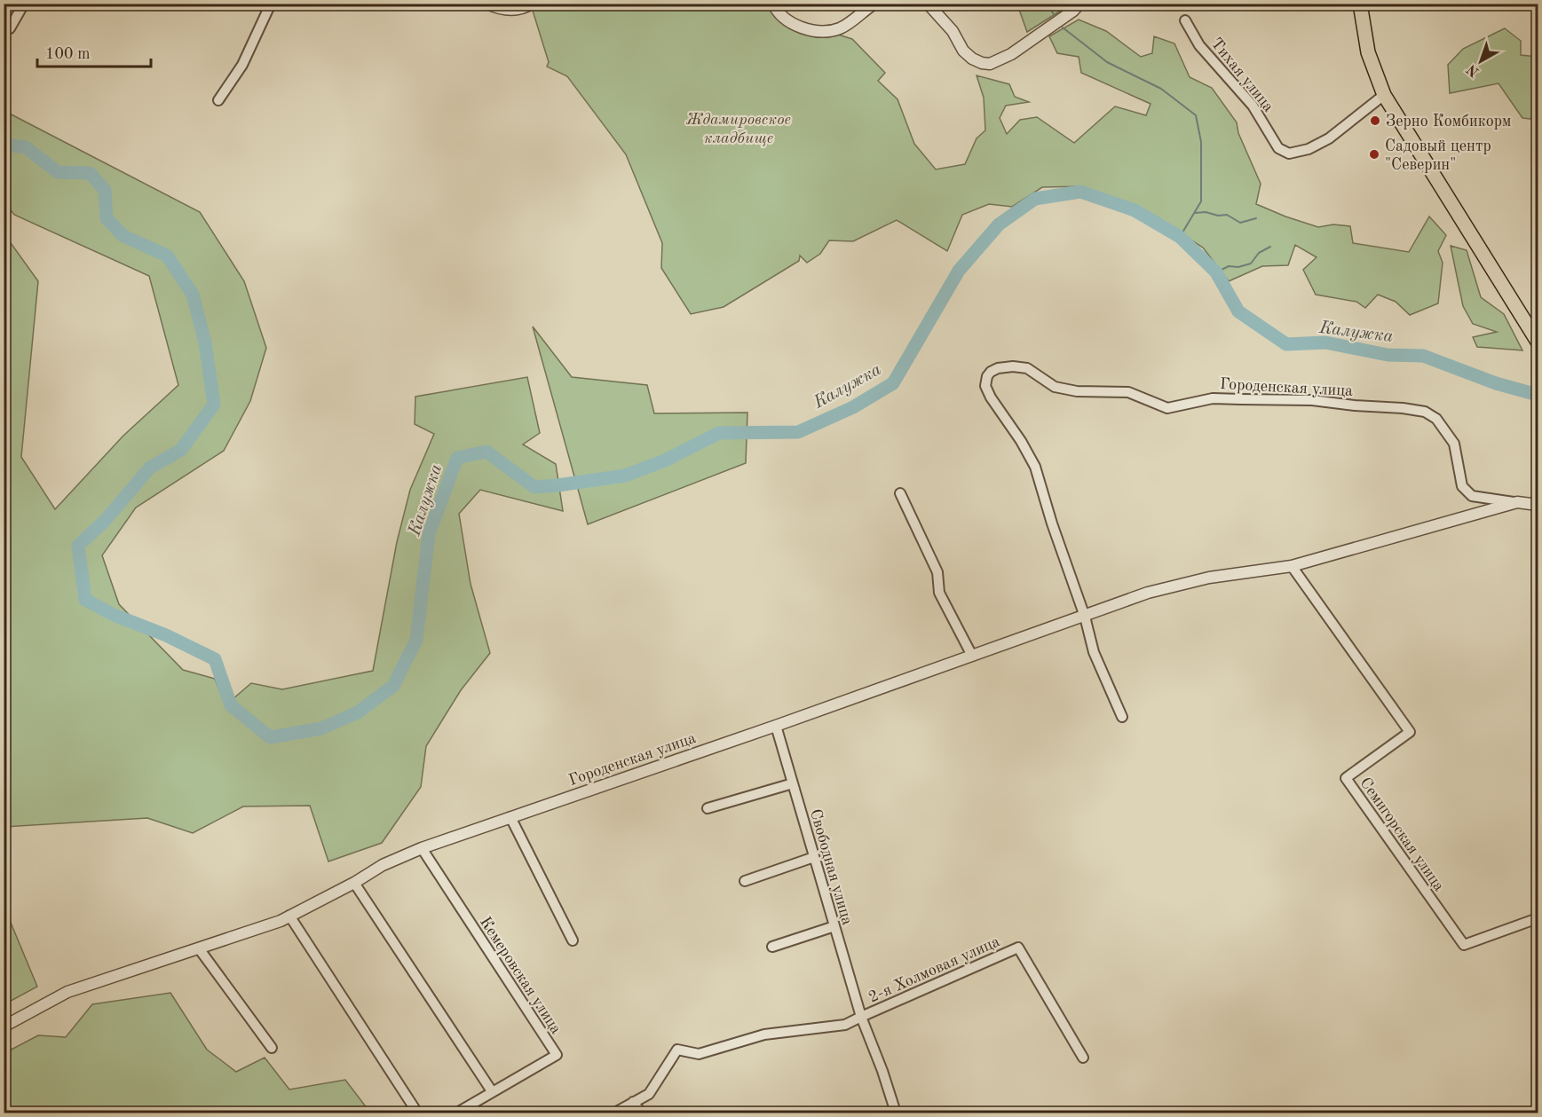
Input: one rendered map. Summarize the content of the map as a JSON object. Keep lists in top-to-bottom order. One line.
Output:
{"streets":{"street":["Тихая улица","Городенская улица","Семигорская улица","Свободная улица","2-я Холмовая улица","Кемеровская улица"]},"crossings":[["Городенская улица","Семигорская улица"],["Городенская улица","Свободная улица"],["Городенская улица","Кемеровская улица"],["Свободная улица","2-я Холмовая улица"]],"water":["Калужка"],"parks":["Ждамировское кладбище"],"places":["Зерно Комбикорм","Садовый центр \"Северин\""],"scale_bar":"100 m","north":"bottom left"}
